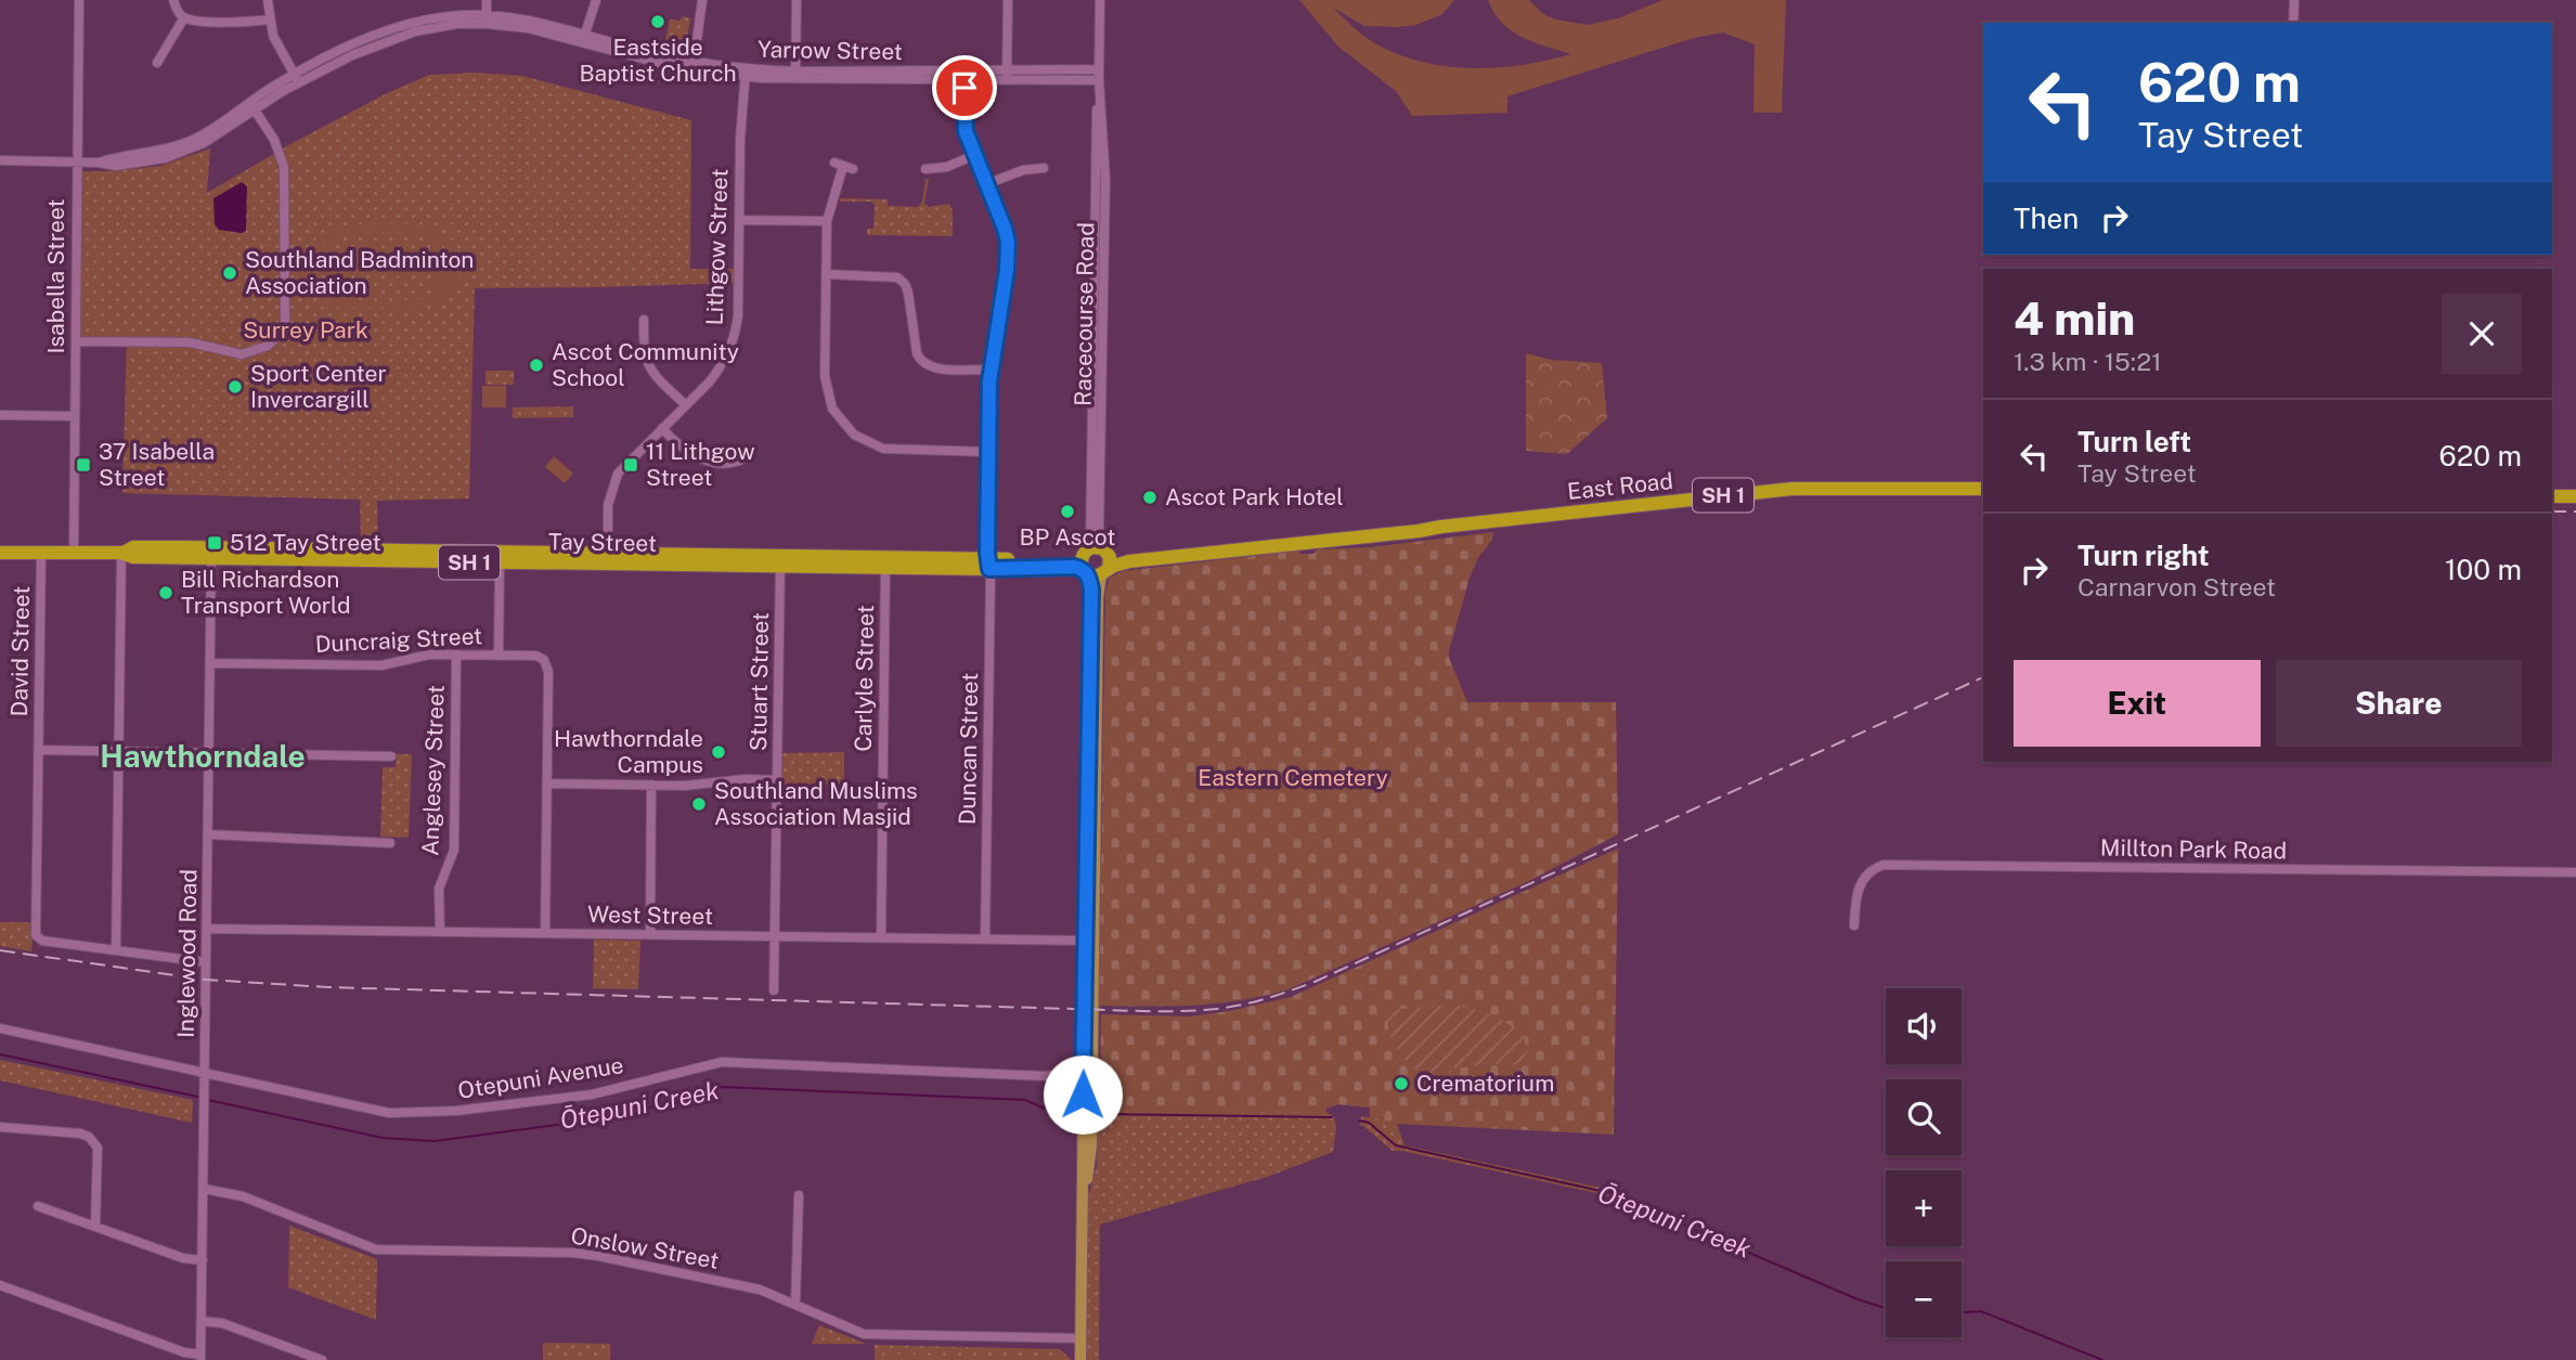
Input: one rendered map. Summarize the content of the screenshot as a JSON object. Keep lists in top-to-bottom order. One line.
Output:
{"streets":{"highway":["East Road","SH 1","Tay Street"],"street":["Yarrow Street","Lithgow Street","Isabella Street","Racecourse Road","Duncraig Street","David Street","Carlyle Street","Stuart Street","Duncan Street","Anglesey Street","Millton Park Road","West Street","Inglewood Road","Otepuni Avenue","Onslow Street"]},"crossings":[["Yarrow Street","Lithgow Street"],["Yarrow Street","Isabella Street"],["Yarrow Street","Racecourse Road"],["Yarrow Street","Duncan Street"],["Lithgow Street","Tay Street"],["Isabella Street","Tay Street"],["Racecourse Road","East Road"],["Racecourse Road","Tay Street"],["East Road","Tay Street"],["Tay Street","David Street"],["Tay Street","Carlyle Street"],["Tay Street","Stuart Street"],["Tay Street","Duncan Street"],["Tay Street","Inglewood Road"],["Duncraig Street","Anglesey Street"],["Duncraig Street","Inglewood Road"],["Carlyle Street","West Street"],["Stuart Street","West Street"],["Duncan Street","West Street"],["Anglesey Street","West Street"],["West Street","Inglewood Road"],["Inglewood Road","Otepuni Avenue"],["Inglewood Road","Onslow Street"]],"districts":["Hawthorndale"],"water":["Ōtepuni Creek"],"parks":["Surrey Park","Eastern Cemetery"],"places":{"other":["Eastside Baptist Church","Southland Badminton Association","Ascot Community School","Sport Center Invercargill","Ascot Park Hotel","BP Ascot","Bill Richardson Transport World","Hawthorndale Campus","Southland Muslims Association Masjid","Crematorium"],"transit":["37 Isabella Street","11 Lithgow Street","512 Tay Street"]},"page":{"turn":["620 m","Tay Street"],"then":"Then","heading":["4 min","1.3 km · 15:21"],"list":[{"name":"Turn left","note":"Tay Street","value":"620 m"},{"name":"Turn right","note":"Carnarvon Street","value":"100 m"}],"buttons":["Exit","Share"],"map_buttons":["+","−"]}}
